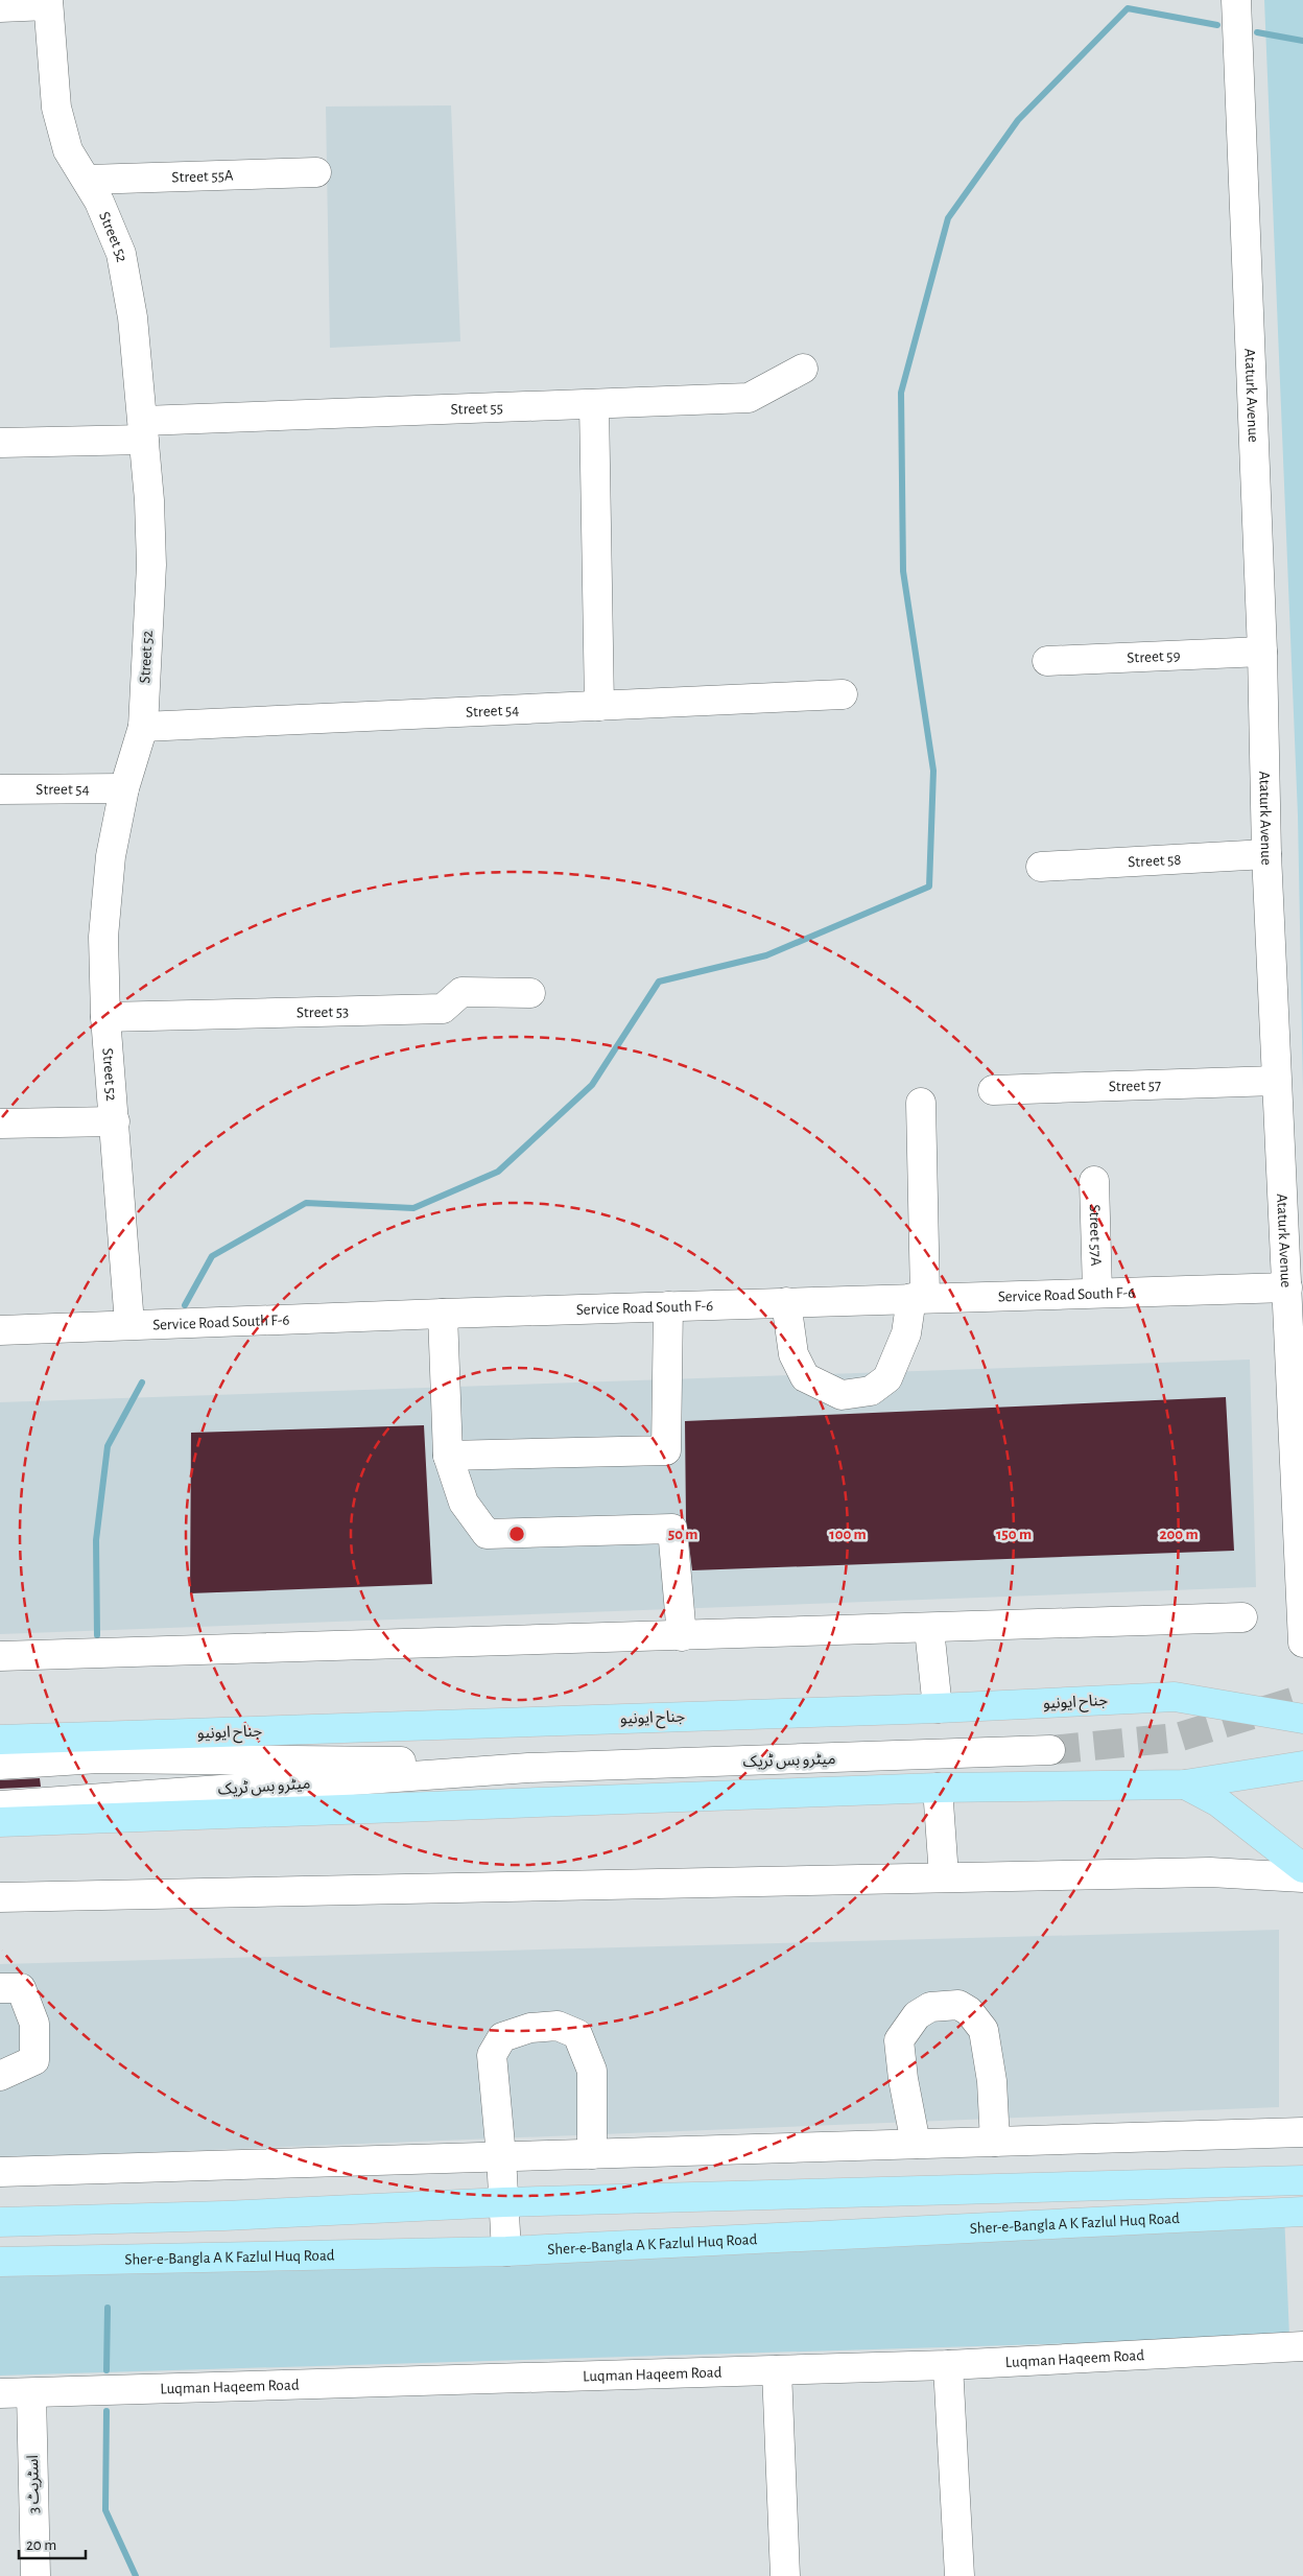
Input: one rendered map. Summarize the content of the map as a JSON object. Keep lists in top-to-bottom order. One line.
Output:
{"streets":{"main road":["جناح ایونیو","Sher-e-Bangla A K Fazlul Huq Road"],"street":["Street 55A","Street 52","Ataturk Avenue","Street 55","Street 59","Street 54","Street 58","Street 53","Street 57","Street 57A","Service Road South F-6","میٹرو بس ٹریک","Luqman Haqeem Road","اسٹریٹ 3"]},"crossings":[["Street 55A","Street 52"],["Street 52","Street 55"],["Street 52","Street 54"],["Street 52","Street 53"],["Street 52","Service Road South F-6"],["Ataturk Avenue","Street 59"],["Ataturk Avenue","Street 58"],["Ataturk Avenue","Street 57"],["Ataturk Avenue","Service Road South F-6"],["Street 57A","Service Road South F-6"],["Luqman Haqeem Road","اسٹریٹ 3"]],"scale_bar":"20 m","rings":["50 m","100 m","150 m","200 m"]}
